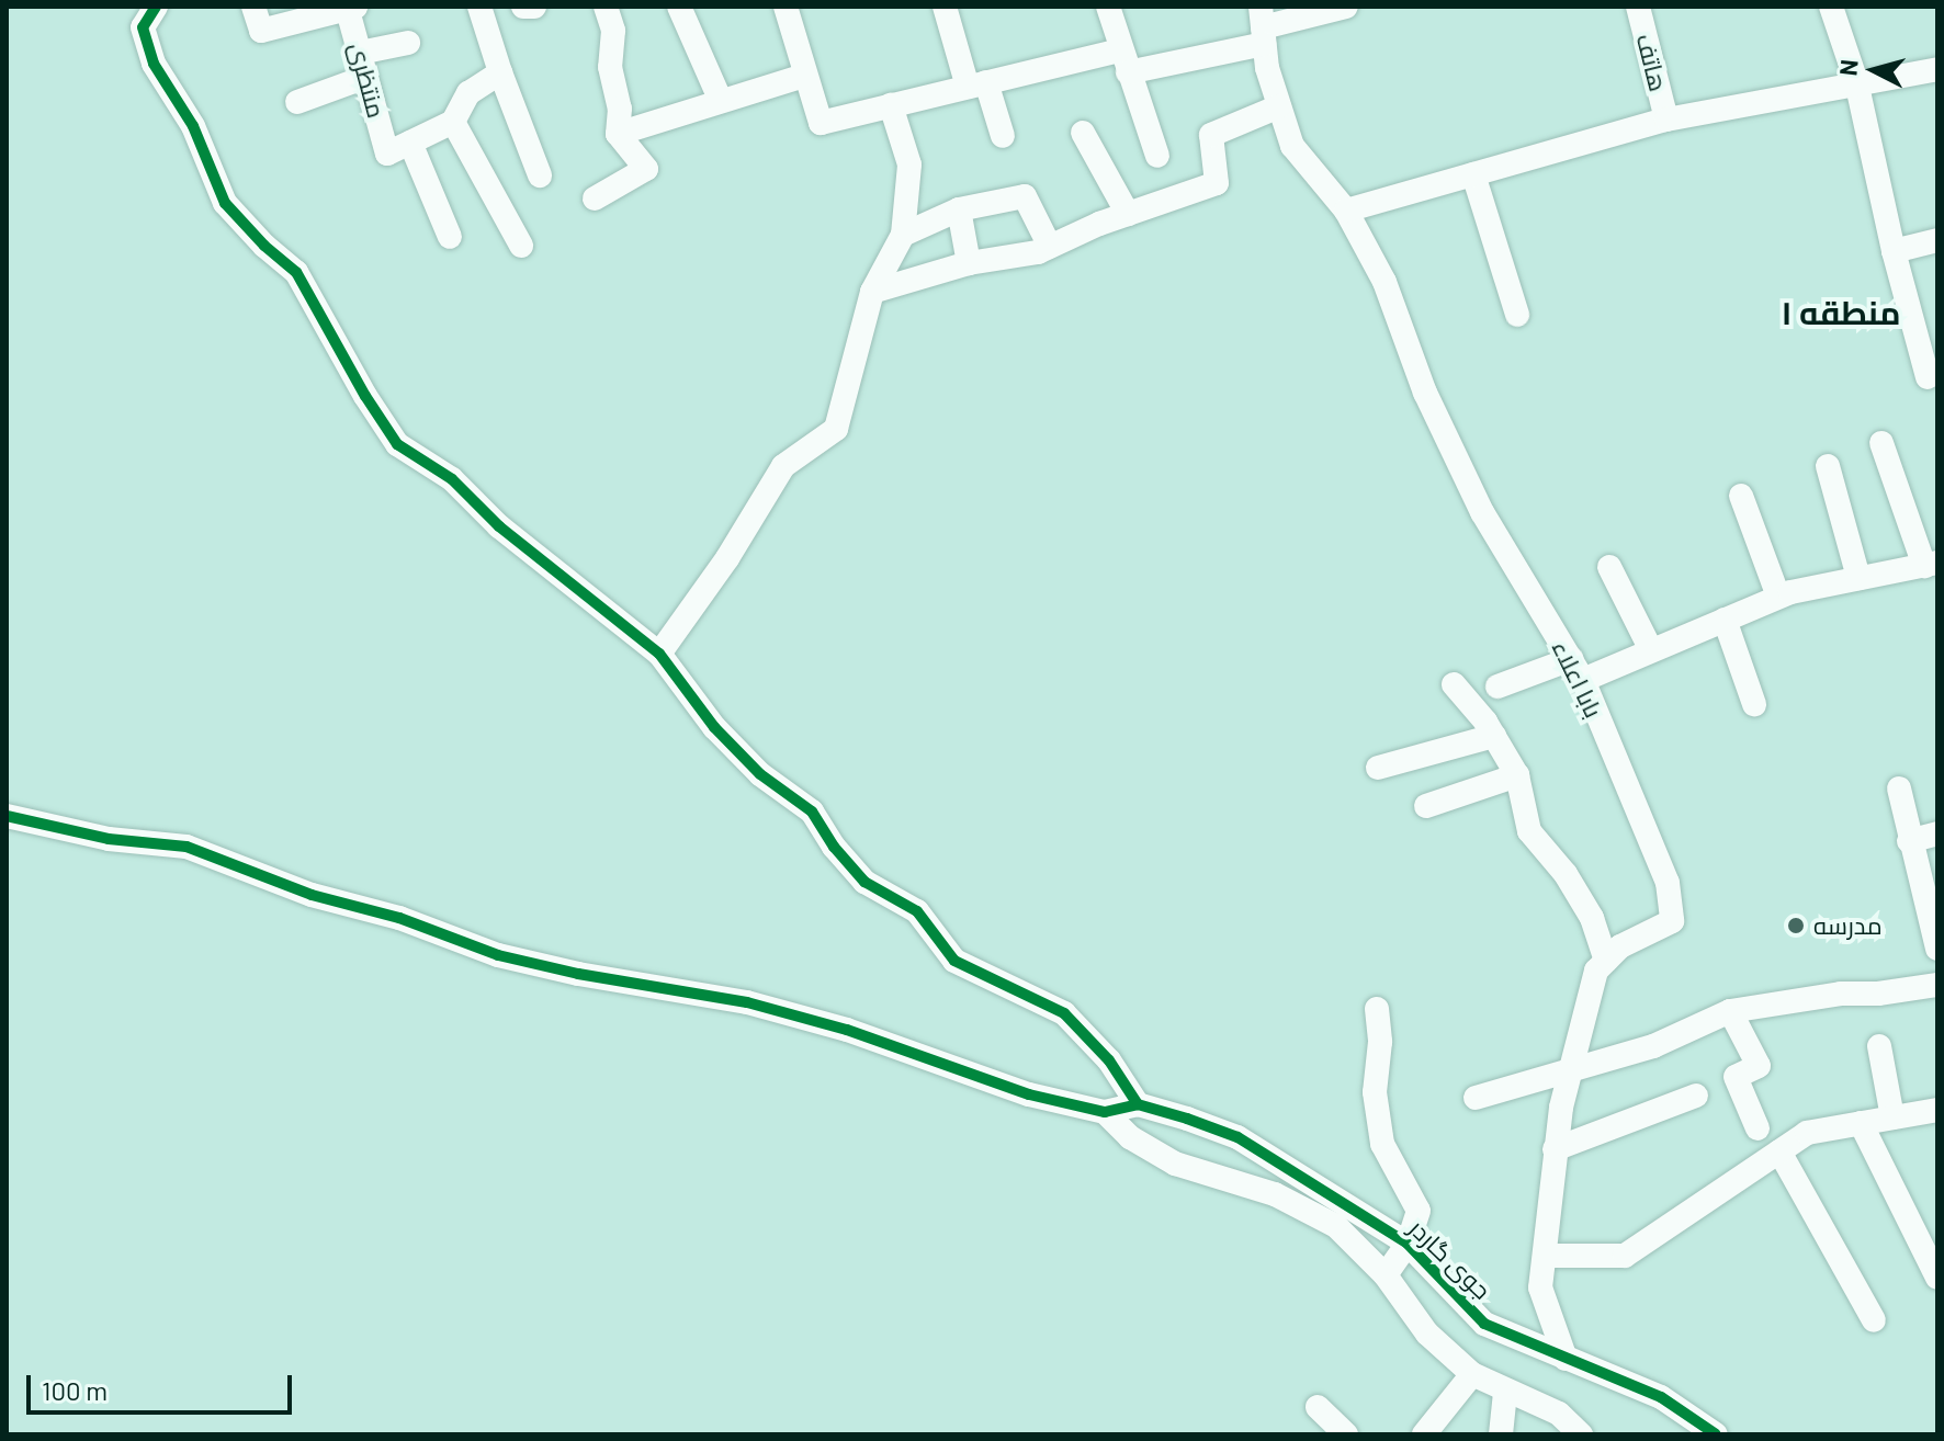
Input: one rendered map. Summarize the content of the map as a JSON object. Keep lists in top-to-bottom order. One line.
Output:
{"streets":{"street":["هاتف","منتظری","بابا اعلاء","جوی گاردر"]},"districts":["منطقه ۱"],"places":["مدرسه"],"scale_bar":"100 m","north":"left"}
